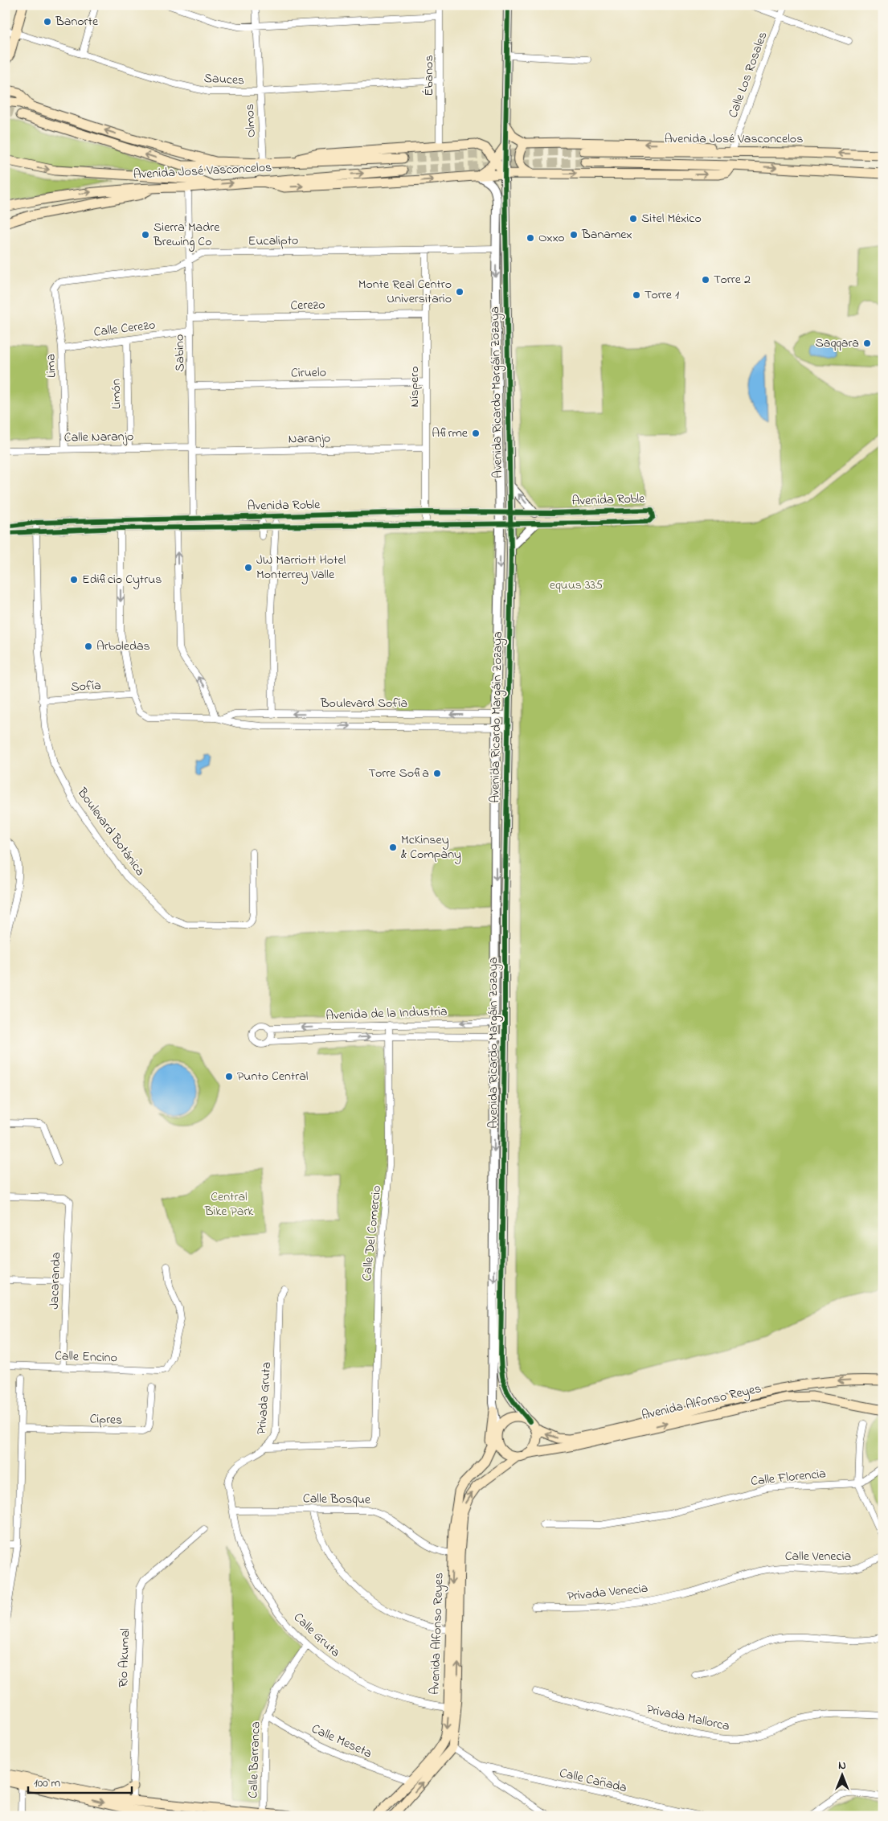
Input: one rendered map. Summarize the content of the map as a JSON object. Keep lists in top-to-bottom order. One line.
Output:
{"streets":{"main road":["Avenida José Vasconcelos","Avenida Alfonso Reyes"],"street":["Calle Los Rosales","Ébanos","Sauces","Olmos","Eucalipto","Cerezo","Calle Cerezo","Sabino","Lima","Ciruelo","Níspero","Avenida Ricardo Margáin Zozaya","Limón","Calle Naranjo","Naranjo","Avenida Roble","Sofía","Boulevard Sofía","Boulevard Botánica","Avenida de la Industria","Calle Del Comercio","Jacaranda","Calle Encino","Privada Gruta","Cipres","Calle Florencia","Calle Bosque","Calle Venecia","Privada Venecia","Calle Gruta","Rio Akumal","Privada Mallorca","Calle Meseta","Calle Barranca","Calle Cañada"]},"crossings":[["Calle Los Rosales","Avenida José Vasconcelos"],["Ébanos","Sauces"],["Sauces","Olmos"],["Olmos","Avenida José Vasconcelos"],["Avenida José Vasconcelos","Sabino"],["Eucalipto","Sabino"],["Eucalipto","Lima"],["Eucalipto","Níspero"],["Eucalipto","Avenida Ricardo Margáin Zozaya"],["Cerezo","Sabino"],["Cerezo","Níspero"],["Calle Cerezo","Sabino"],["Calle Cerezo","Lima"],["Calle Cerezo","Limón"],["Sabino","Ciruelo"],["Sabino","Calle Naranjo"],["Sabino","Naranjo"],["Sabino","Avenida Roble"],["Lima","Calle Naranjo"],["Ciruelo","Níspero"],["Níspero","Naranjo"],["Níspero","Avenida Roble"],["Avenida Ricardo Margáin Zozaya","Avenida Roble"],["Avenida Ricardo Margáin Zozaya","Boulevard Sofía"],["Avenida Ricardo Margáin Zozaya","Avenida de la Industria"],["Avenida Ricardo Margáin Zozaya","Avenida Alfonso Reyes"],["Limón","Calle Naranjo"],["Calle Naranjo","Naranjo"],["Avenida Roble","Boulevard Botánica"],["Sofía","Boulevard Sofía"],["Sofía","Boulevard Botánica"],["Avenida de la Industria","Calle Del Comercio"],["Calle Del Comercio","Privada Gruta"],["Jacaranda","Calle Encino"],["Privada Gruta","Calle Bosque"],["Privada Gruta","Calle Gruta"],["Avenida Alfonso Reyes","Calle Bosque"],["Avenida Alfonso Reyes","Calle Gruta"],["Avenida Alfonso Reyes","Calle Meseta"],["Calle Bosque","Calle Gruta"],["Calle Venecia","Privada Venecia"],["Calle Gruta","Calle Barranca"],["Calle Meseta","Calle Barranca"]],"parks":["equus 335","Central Bike Park"],"places":["Banorte","Sitel México","Sierra Madre Brewing Co","Banamex","Oxxo","Torre 2","Monte Real Centro Universitario","Torre 1","Saqqara","Afirme","JW Marriott Hotel Monterrey Valle","Edificio Cytrus","Arboledas","Torre Sofia","McKinsey & Company","Punto Central"],"scale_bar":"100 m","north":"top"}
